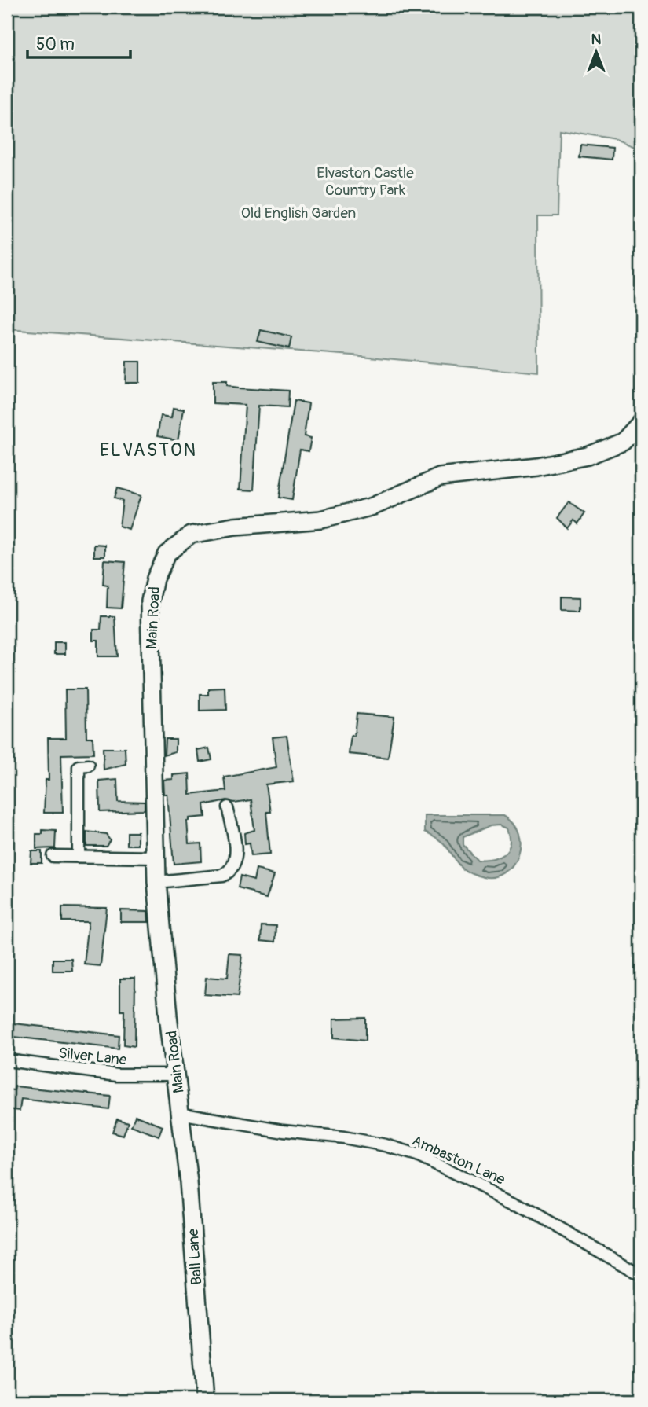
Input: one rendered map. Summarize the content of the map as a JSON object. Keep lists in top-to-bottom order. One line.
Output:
{"streets":{"main road":["Main Road","Ball Lane"],"street":["Silver Lane","Ambaston Lane"]},"crossings":[["Main Road","Silver Lane"],["Main Road","Ambaston Lane"],["Main Road","Ball Lane"],["Ambaston Lane","Ball Lane"]],"districts":["ELVASTON"],"parks":["Elvaston Castle Country Park","Old English Garden"],"scale_bar":"50 m","north":"top"}
